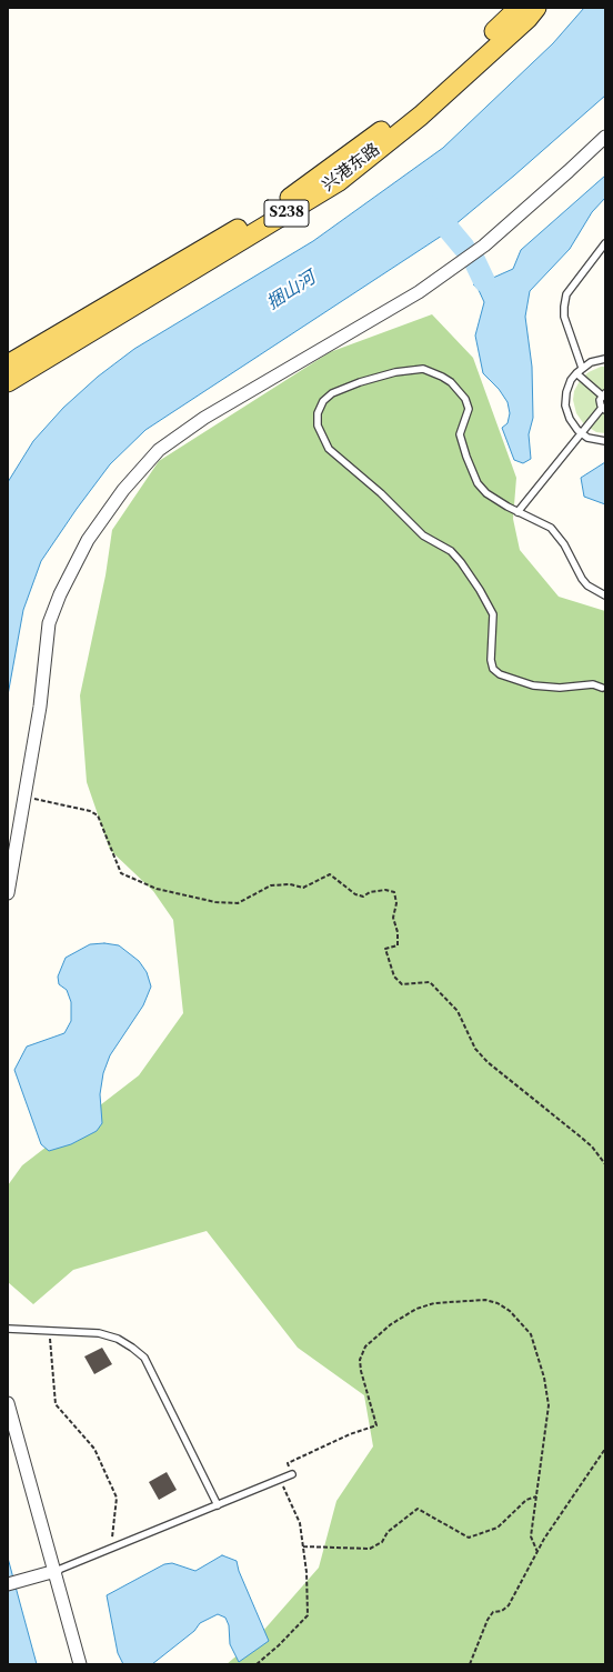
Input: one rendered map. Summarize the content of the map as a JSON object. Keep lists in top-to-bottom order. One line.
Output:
{"streets":{"main road":["兴港东路","S238"]},"water":["捆山河"]}
